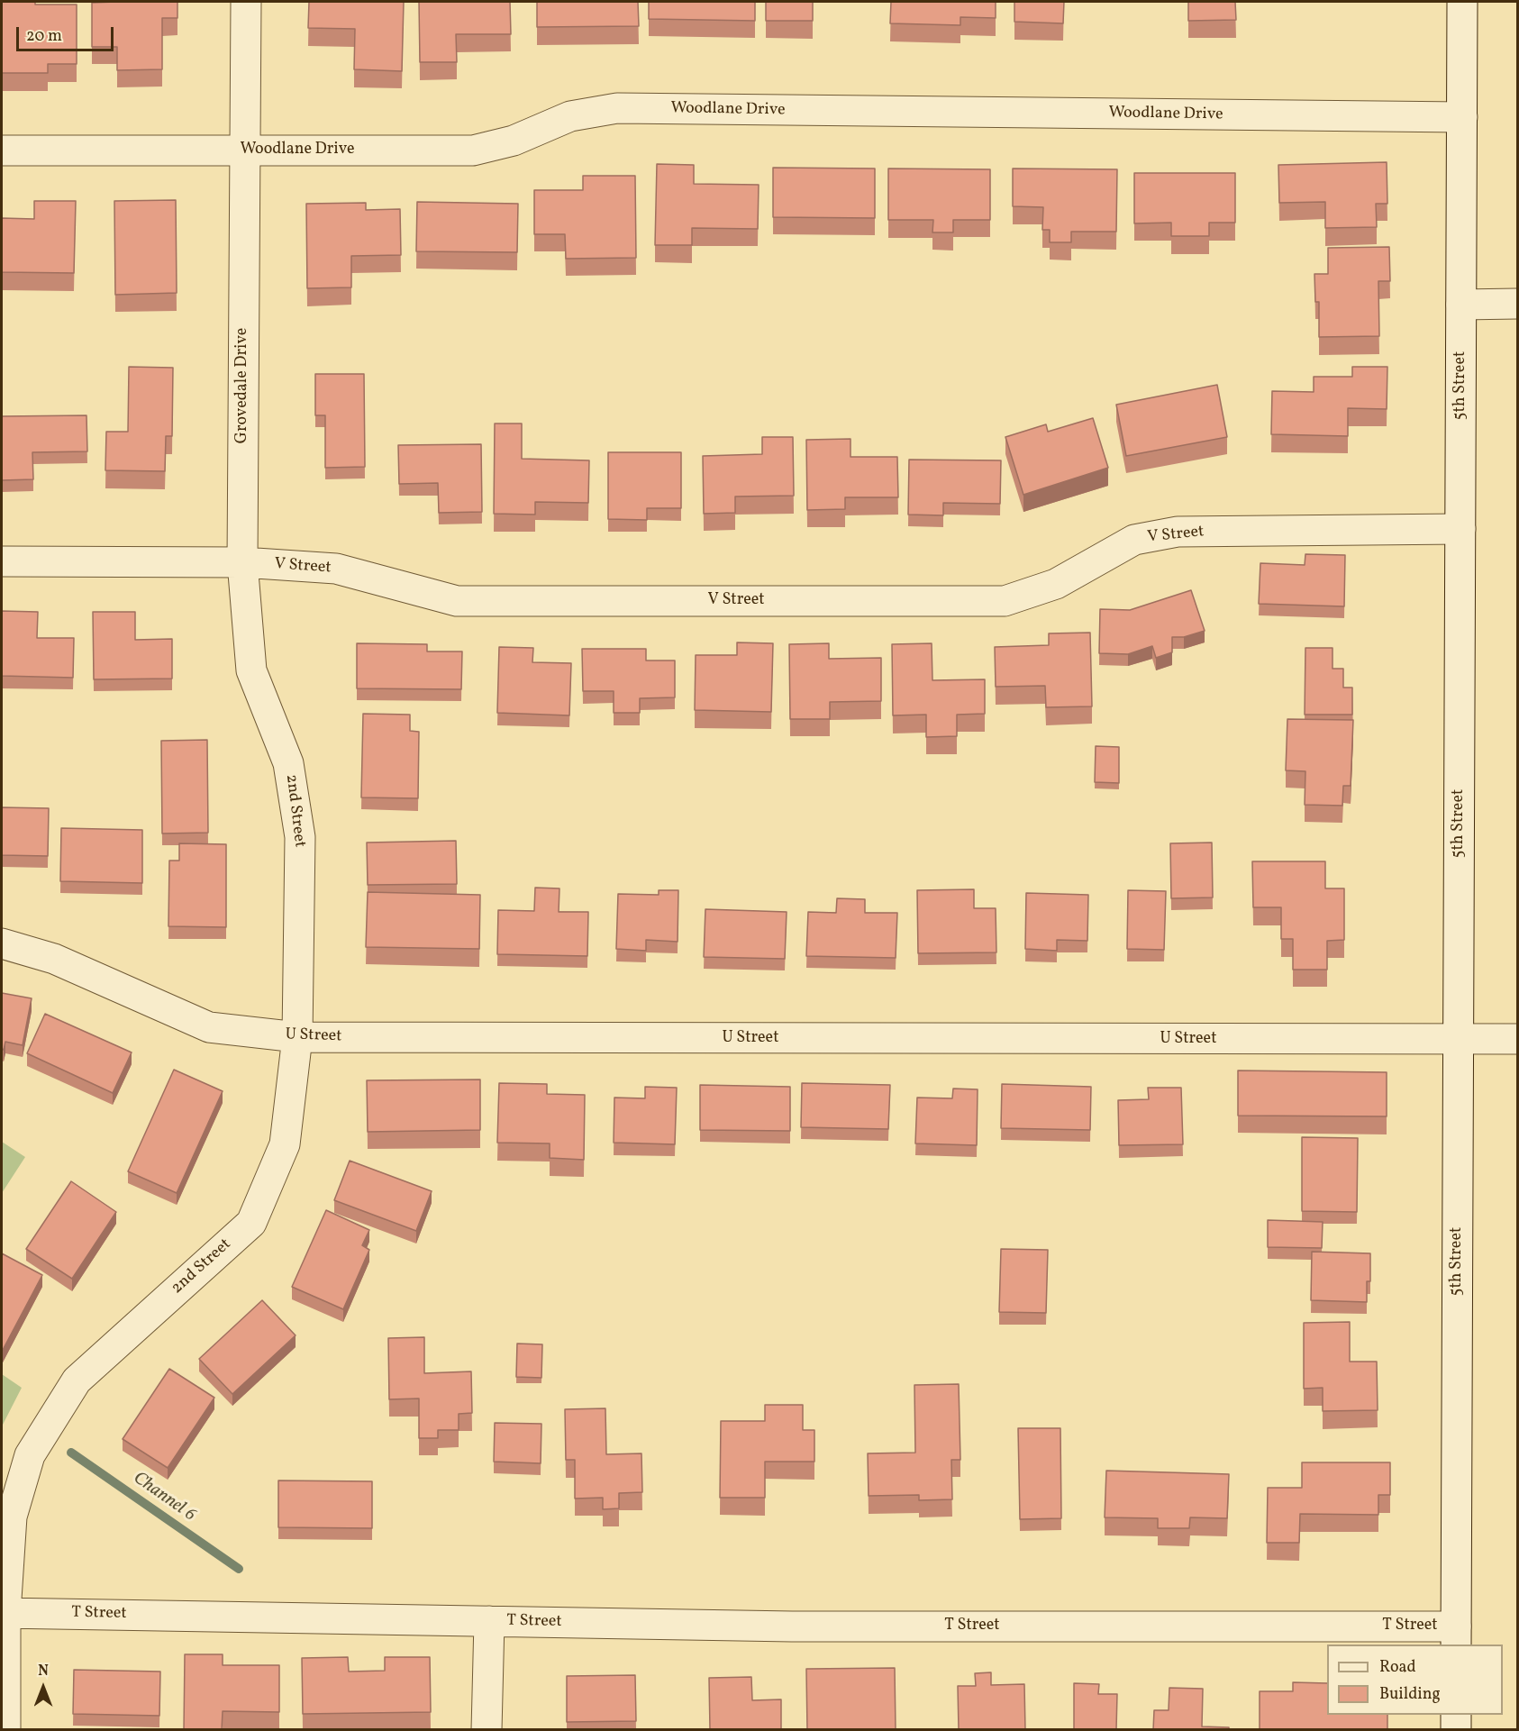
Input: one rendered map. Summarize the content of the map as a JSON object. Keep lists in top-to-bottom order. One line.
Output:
{"streets":{"street":["Woodlane Drive","Grovedale Drive","5th Street","V Street","2nd Street","U Street","T Street"]},"crossings":[["Woodlane Drive","Grovedale Drive"],["Woodlane Drive","5th Street"],["Grovedale Drive","V Street"],["Grovedale Drive","2nd Street"],["5th Street","V Street"],["5th Street","U Street"],["5th Street","T Street"],["2nd Street","U Street"],["2nd Street","T Street"]],"water":["Channel 6"],"legend":["Road","Building"],"scale_bar":"20 m","north":"top"}
